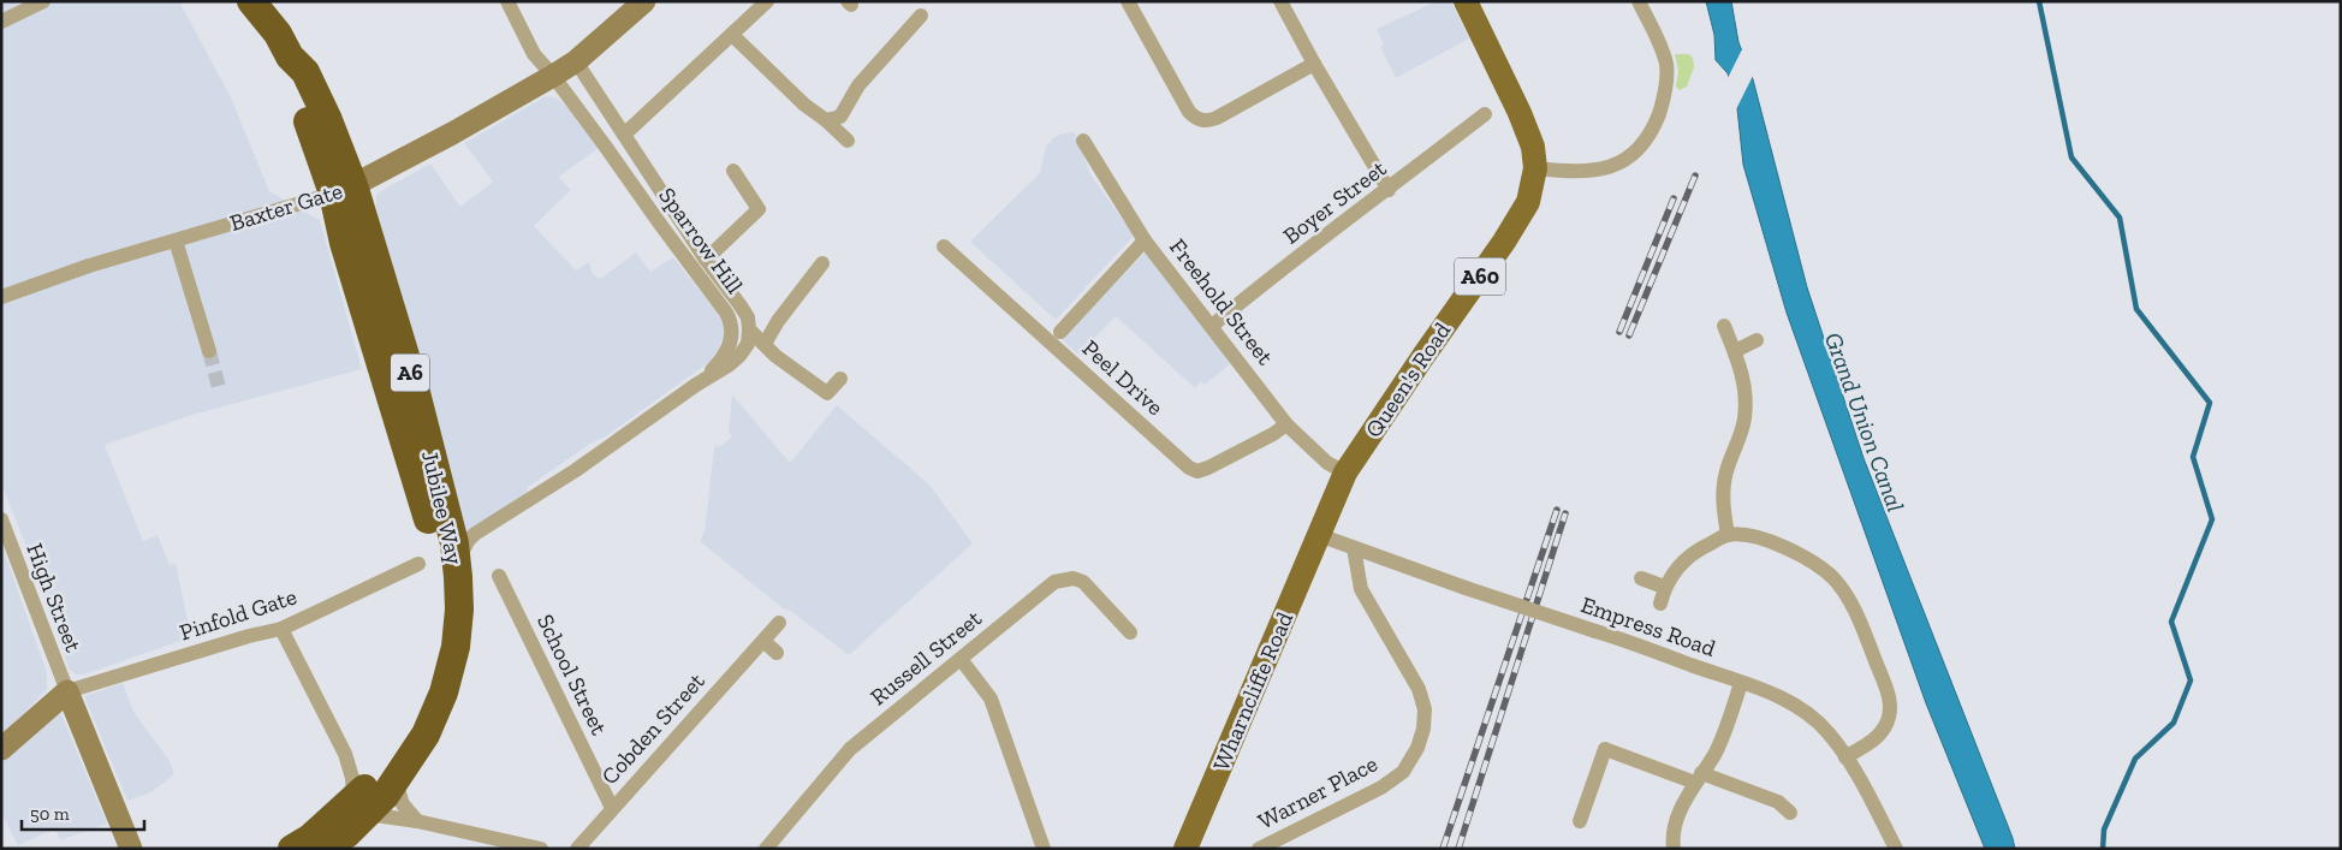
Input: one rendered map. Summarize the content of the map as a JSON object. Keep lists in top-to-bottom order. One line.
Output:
{"streets":{"highway":["A6","Jubilee Way"],"main road":["A60","Queen's Road","Wharncliffe Road"],"street":["Boyer Street","Baxter Gate","Sparrow Hill","Freehold Street","Peel Drive","High Street","Pinfold Gate","Empress Road","Russell Street","School Street","Cobden Street","Warner Place"]},"crossings":[["Boyer Street","Freehold Street"],["Baxter Gate","Sparrow Hill"],["Baxter Gate","A6"],["Baxter Gate","Jubilee Way"],["Freehold Street","Peel Drive"],["Freehold Street","Queen's Road"],["A6","Jubilee Way"],["Queen's Road","Empress Road"],["Queen's Road","Wharncliffe Road"],["High Street","Pinfold Gate"],["Empress Road","Wharncliffe Road"],["Empress Road","Warner Place"],["School Street","Cobden Street"]],"water":["Grand Union Canal"],"scale_bar":"50 m"}
